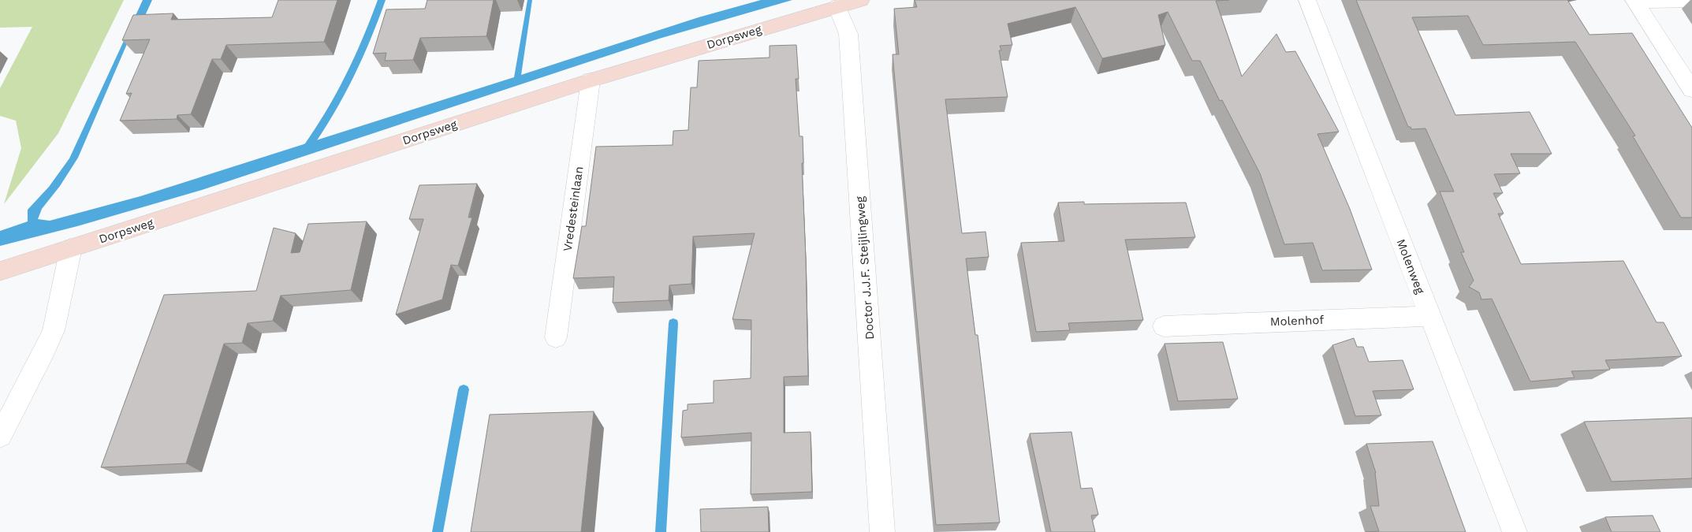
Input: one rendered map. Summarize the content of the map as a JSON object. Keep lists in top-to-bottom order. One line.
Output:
{"streets":{"street":["Dorpsweg","Vredesteinlaan","Molenweg","Doctor J.J.F. Steijlingweg","Molenhof"]},"crossings":[["Dorpsweg","Vredesteinlaan"],["Dorpsweg","Doctor J.J.F. Steijlingweg"],["Molenweg","Molenhof"]]}
